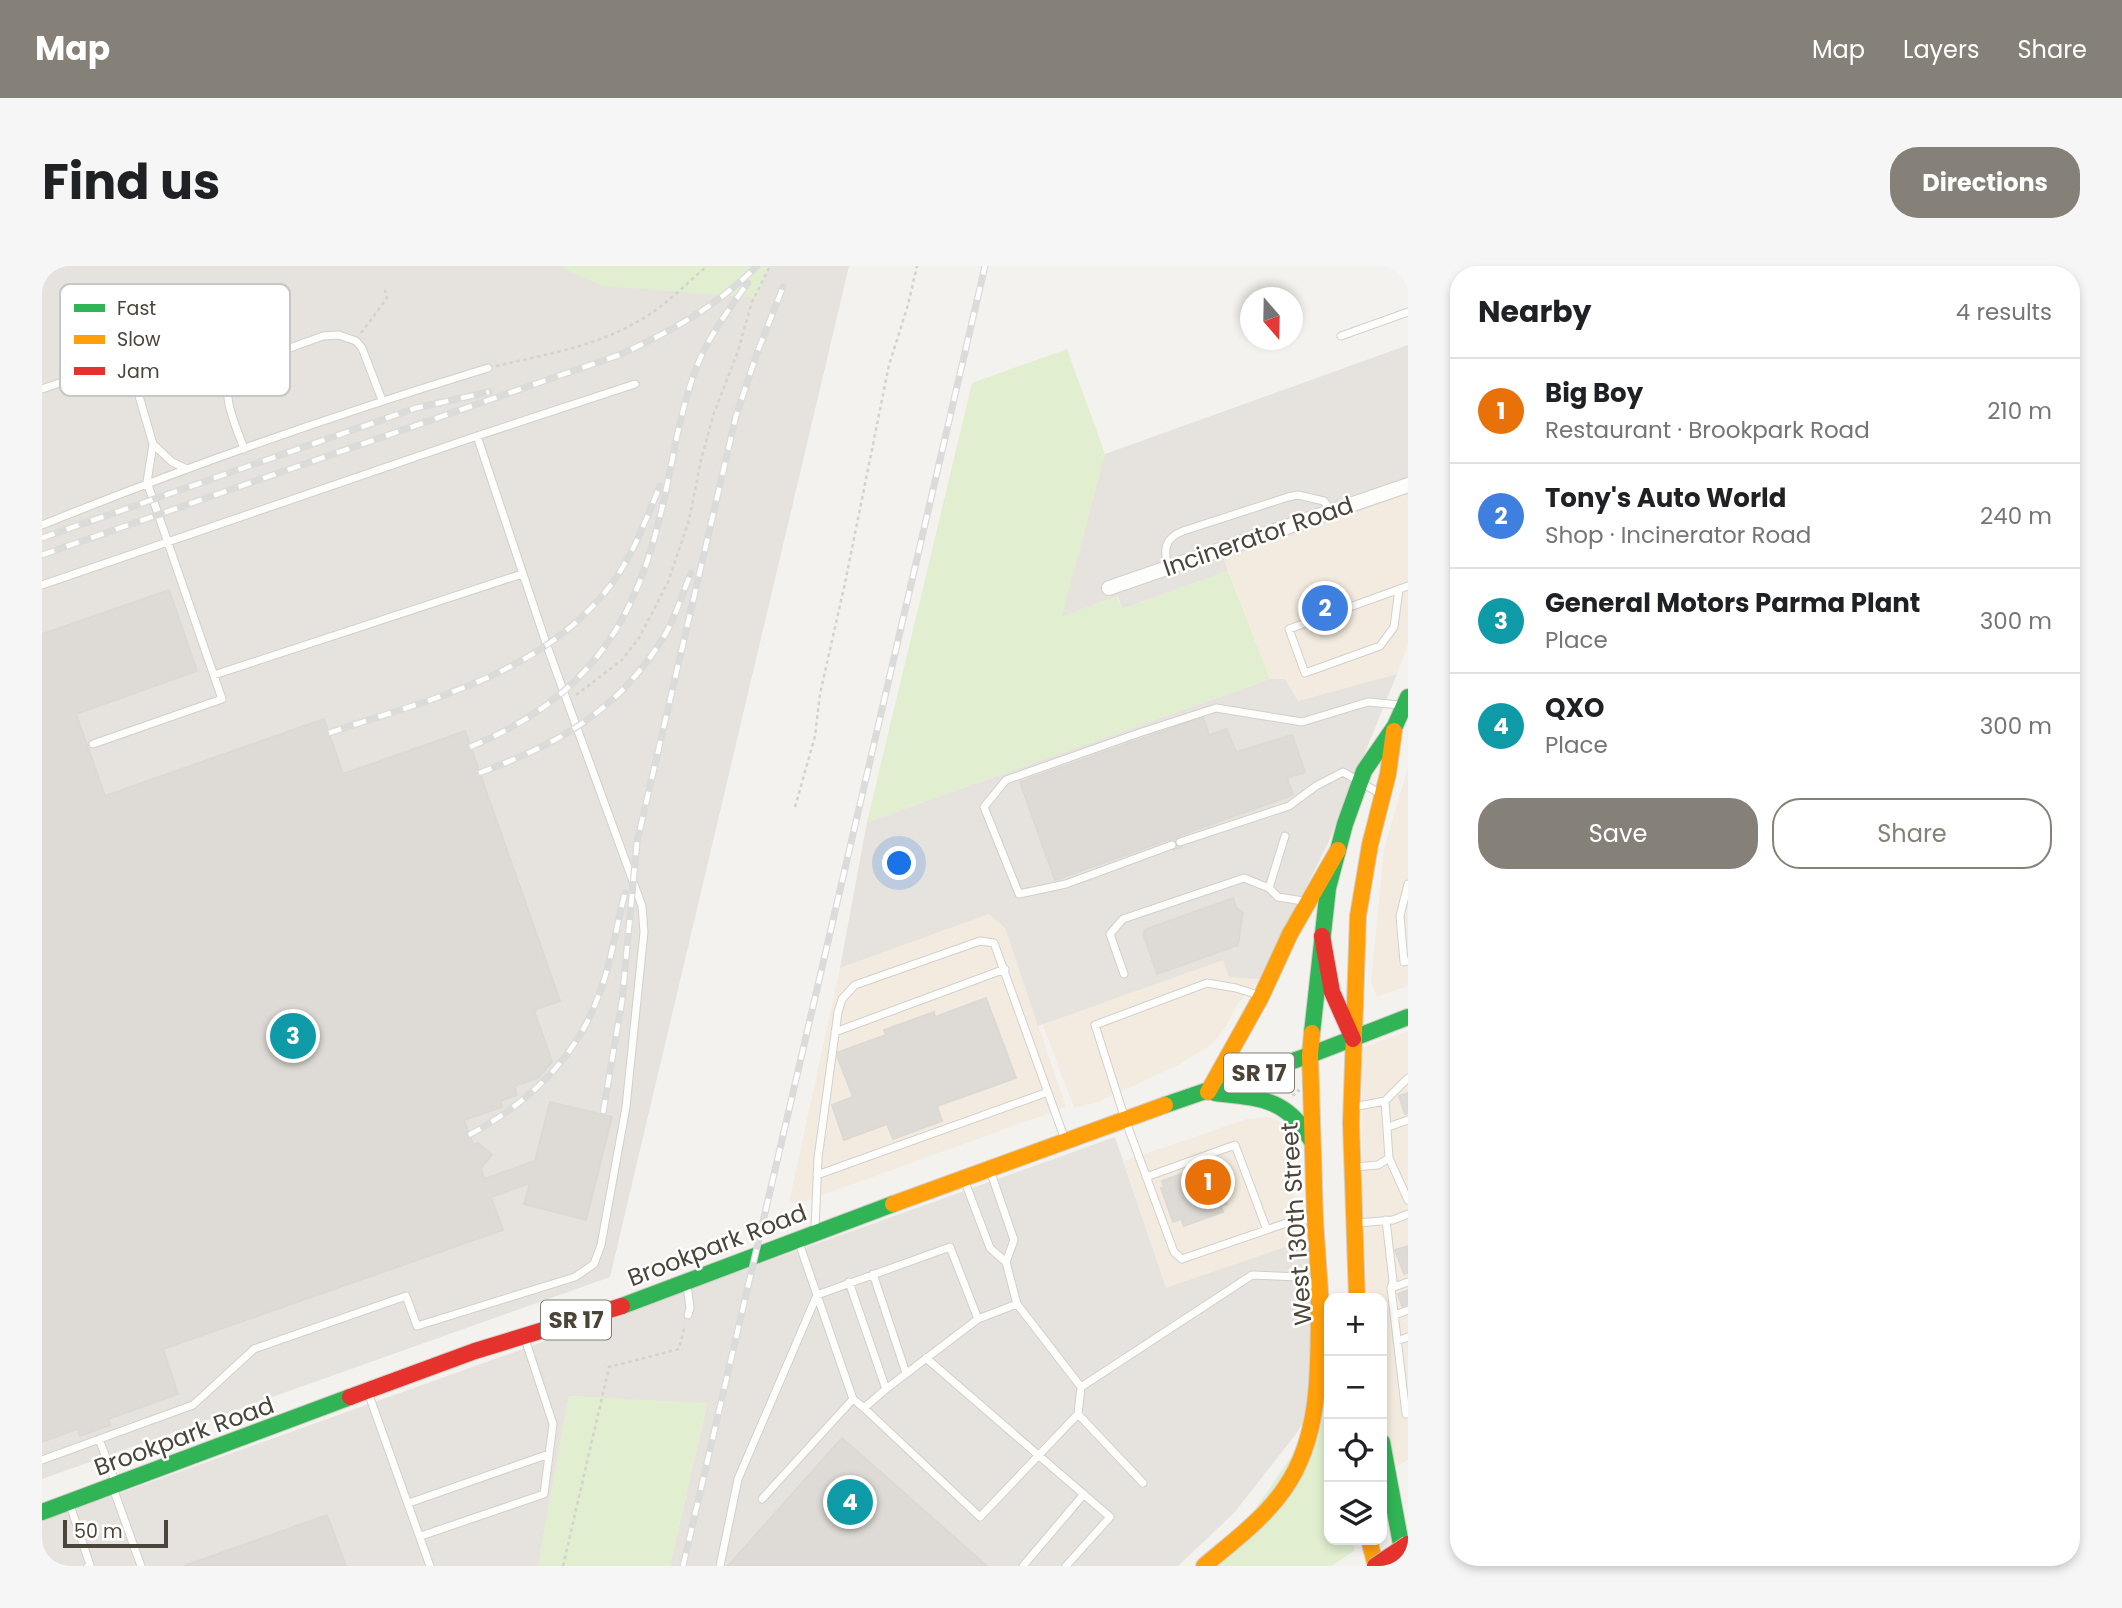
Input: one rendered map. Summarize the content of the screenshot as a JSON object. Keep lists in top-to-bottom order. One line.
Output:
{"streets":{"main road":["SR 17","West 130th Street","Brookpark Road"],"street":["Incinerator Road"]},"crossings":[["West 130th Street","Brookpark Road"]],"legend":["Fast","Slow","Jam"],"scale_bar":"50 m","north":"bottom","page":{"header":"Map","nav":["Map","Layers","Share"],"title":"Find us","buttons":["Directions",["Save","Share"]],"heading":["Nearby","4 results"],"list":[{"mark":"1","name":"Big Boy","note":"Restaurant · Brookpark Road","value":"210 m"},{"mark":"2","name":"Tony's Auto World","note":"Shop · Incinerator Road","value":"240 m"},{"mark":"3","name":"General Motors Parma Plant","note":"Place","value":"300 m"},{"mark":"4","name":"QXO","note":"Place","value":"300 m"}],"pins":["2","3","1","4"],"map_buttons":["+","−"],"scale":"50 m"}}
